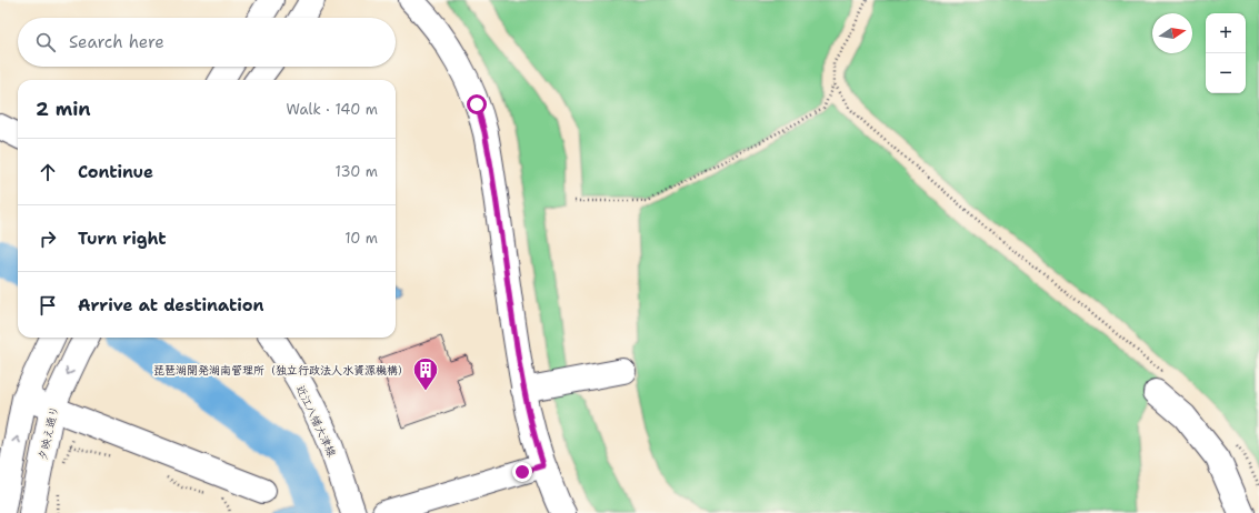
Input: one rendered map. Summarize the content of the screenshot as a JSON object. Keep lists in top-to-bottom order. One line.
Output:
{"streets":{"street":["近江八幡大津線","夕映え通り"]},"places":{"building":["琵琶湖開発湖南管理所（独立行政法人水資源機構）"]},"north":"right","page":{"map_buttons":["+","−"],"search":"Search here","heading":["2 min","Walk · 140 m"],"list":[["Continue","130 m"],["Turn right","10 m"],"Arrive at destination"]}}
